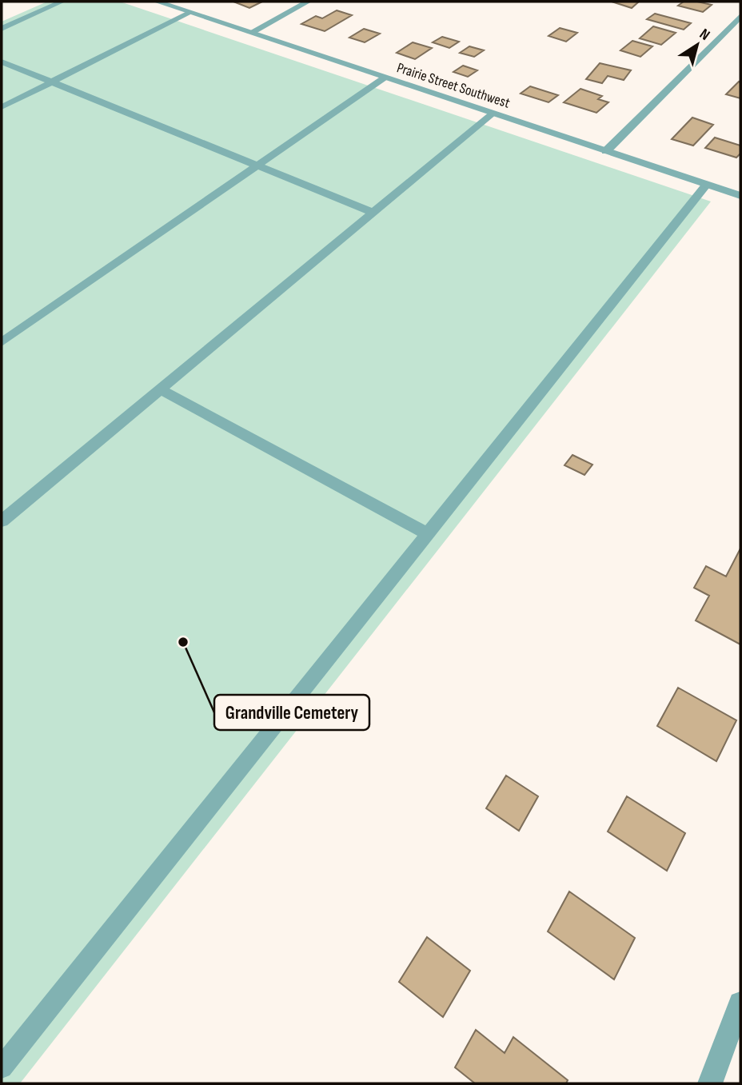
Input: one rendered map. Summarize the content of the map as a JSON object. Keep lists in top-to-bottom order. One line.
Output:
{"streets":{"street":["Prairie Street Southwest"]},"places":["Grandville Cemetery"],"north":"top right"}
